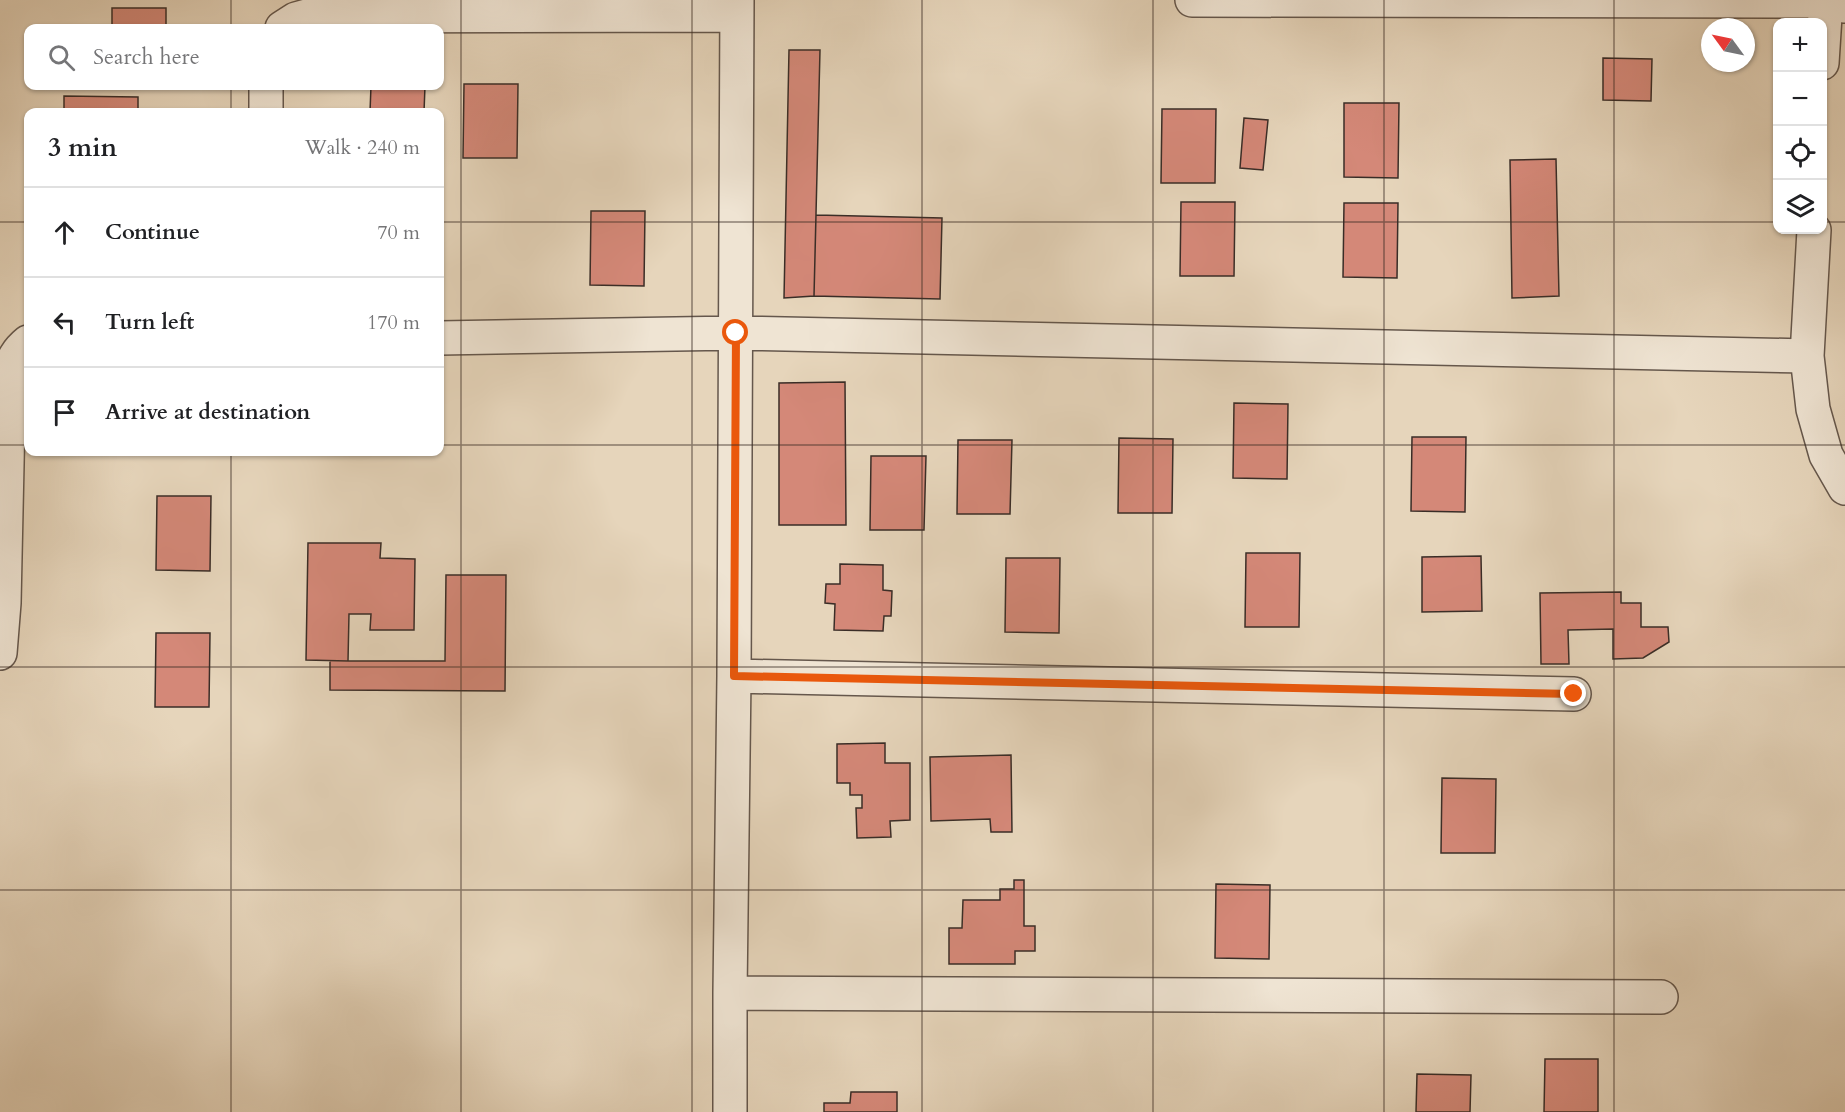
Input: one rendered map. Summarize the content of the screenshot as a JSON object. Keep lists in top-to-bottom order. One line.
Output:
{"north":"top left","page":{"map_buttons":["+","−"],"search":"Search here","heading":["3 min","Walk · 240 m"],"list":[["Continue","70 m"],["Turn left","170 m"],"Arrive at destination"]}}
